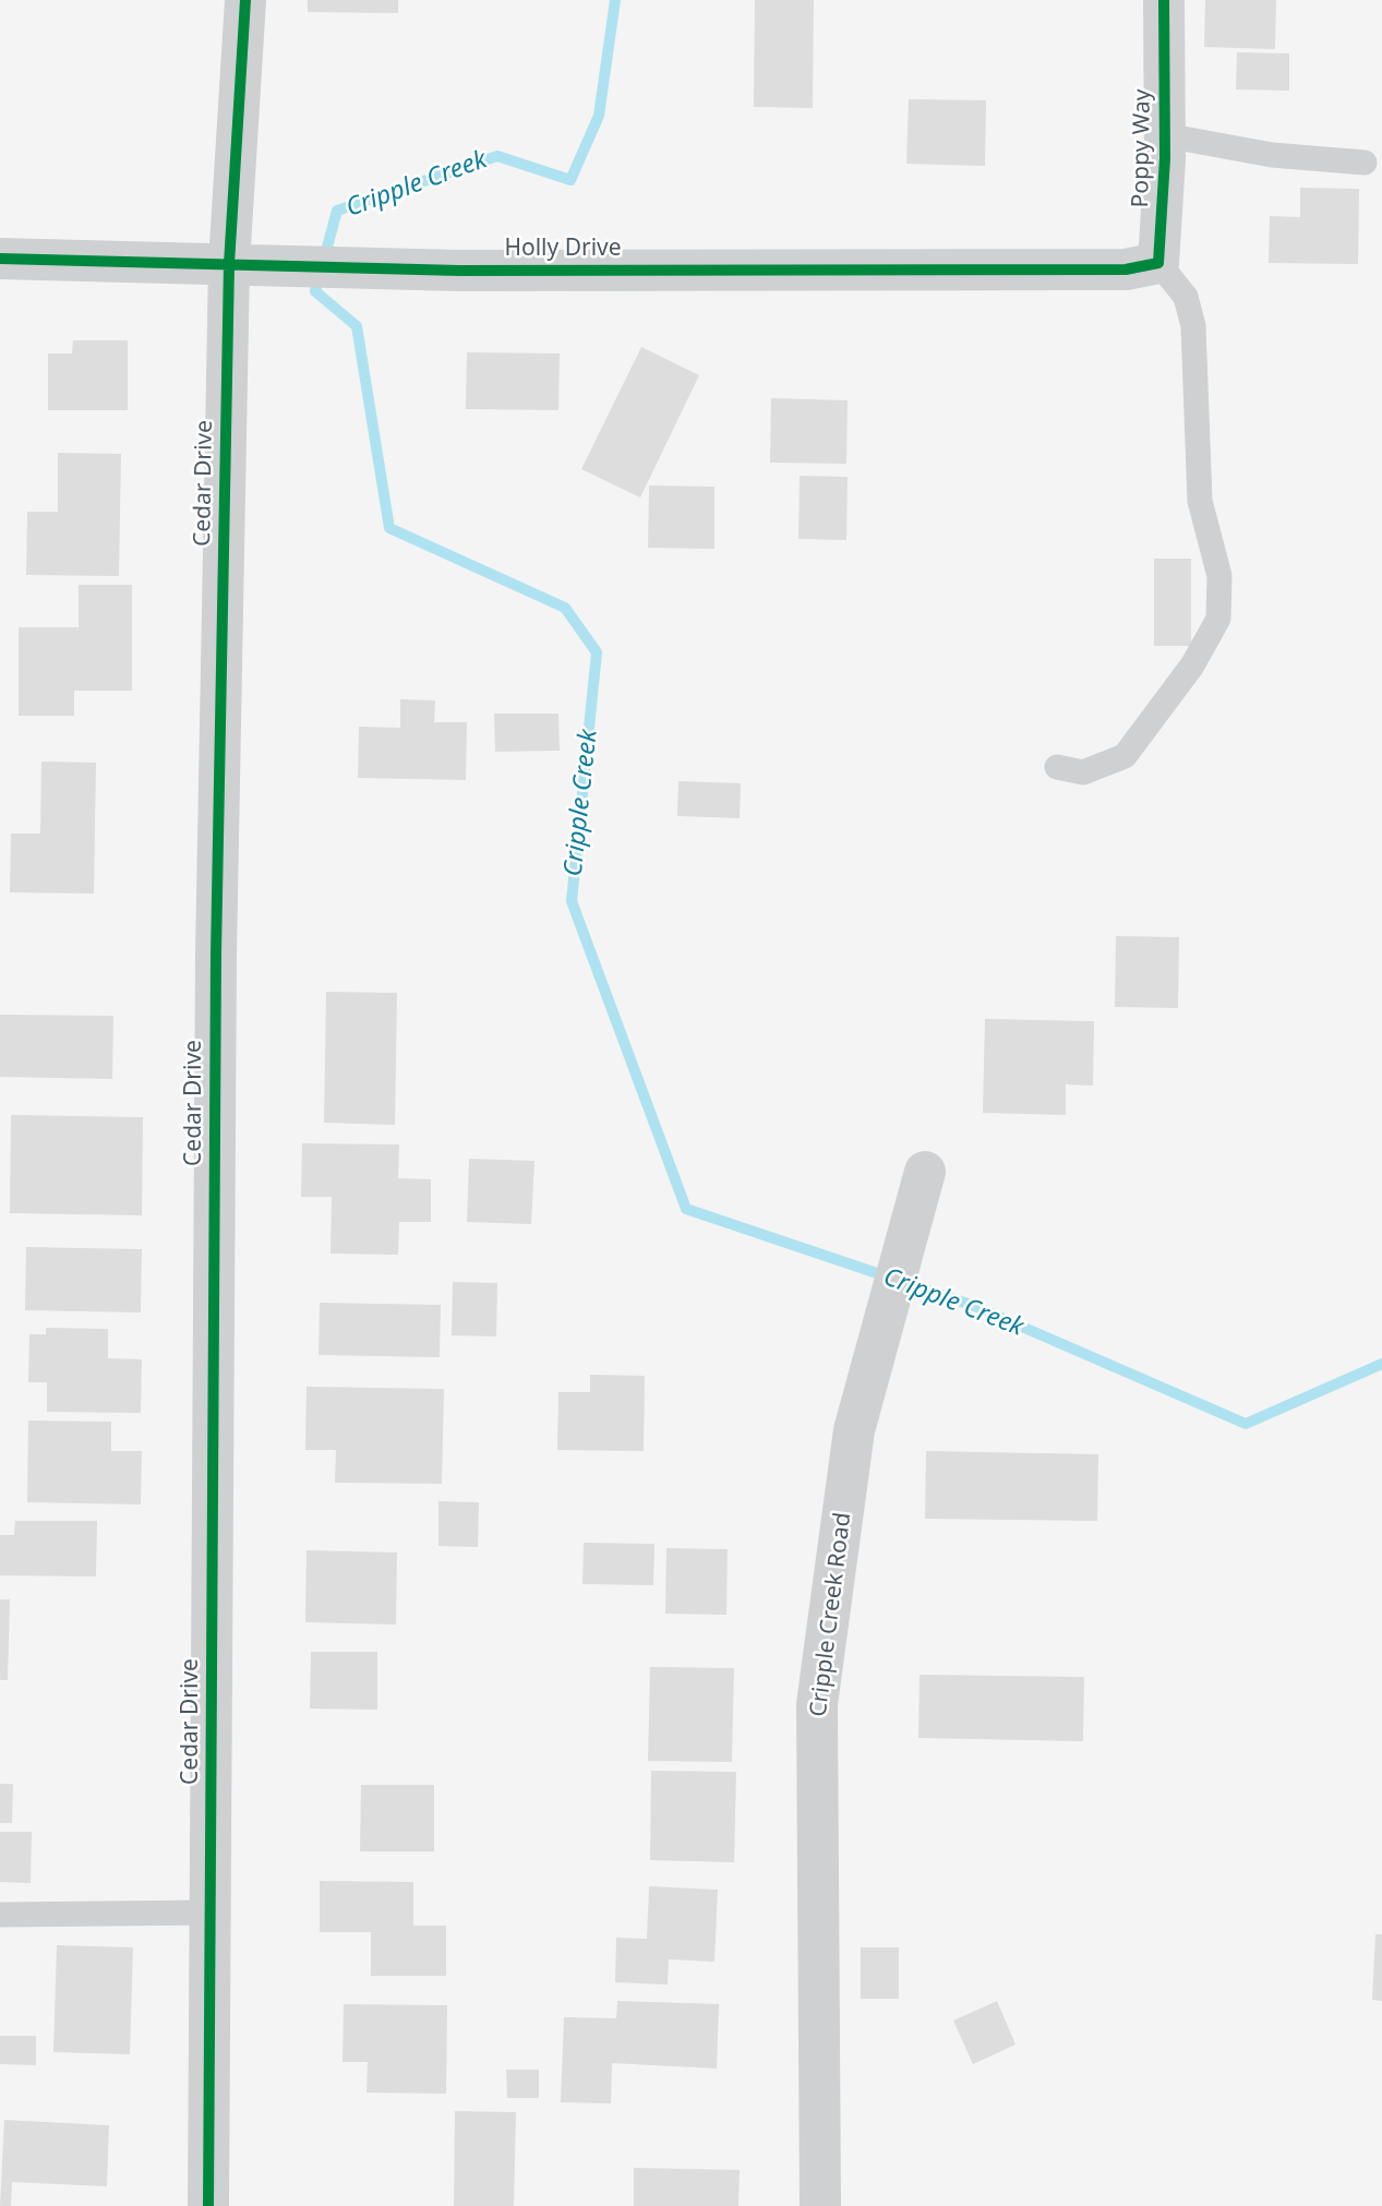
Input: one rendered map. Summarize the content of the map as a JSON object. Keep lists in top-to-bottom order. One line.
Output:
{"streets":{"street":["Poppy Way","Holly Drive","Cedar Drive","Cripple Creek Road"]},"crossings":[["Poppy Way","Holly Drive"],["Holly Drive","Cedar Drive"]],"water":["Cripple Creek"]}
